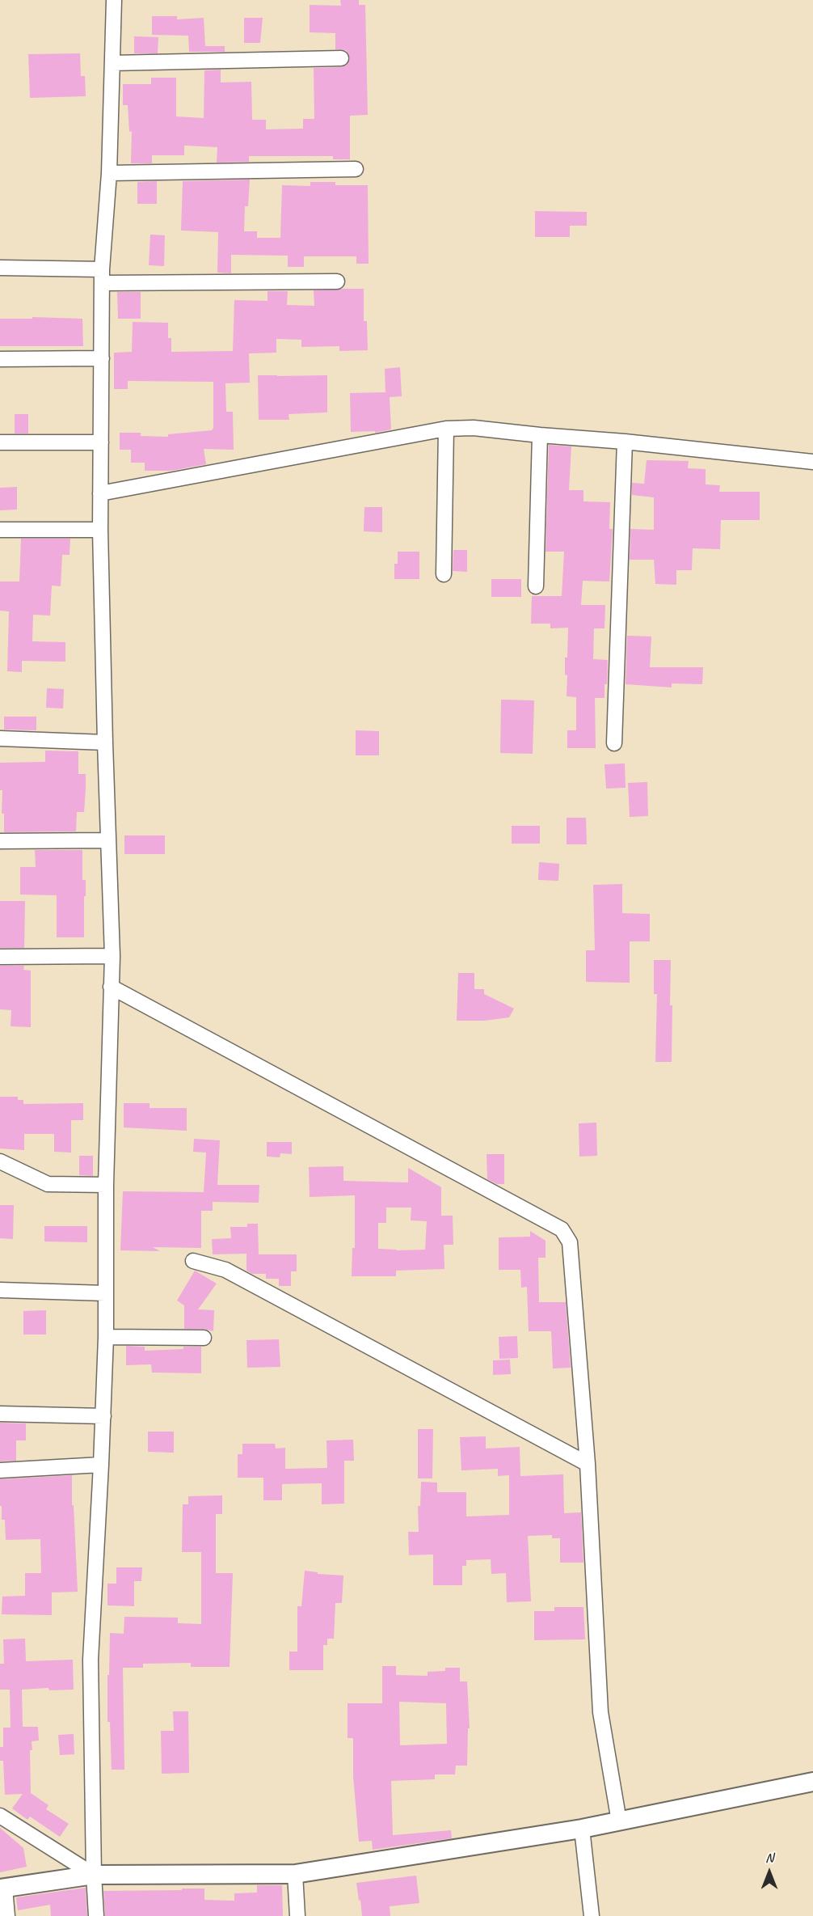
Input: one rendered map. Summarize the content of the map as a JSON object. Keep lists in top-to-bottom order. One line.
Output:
{"north":"top"}
